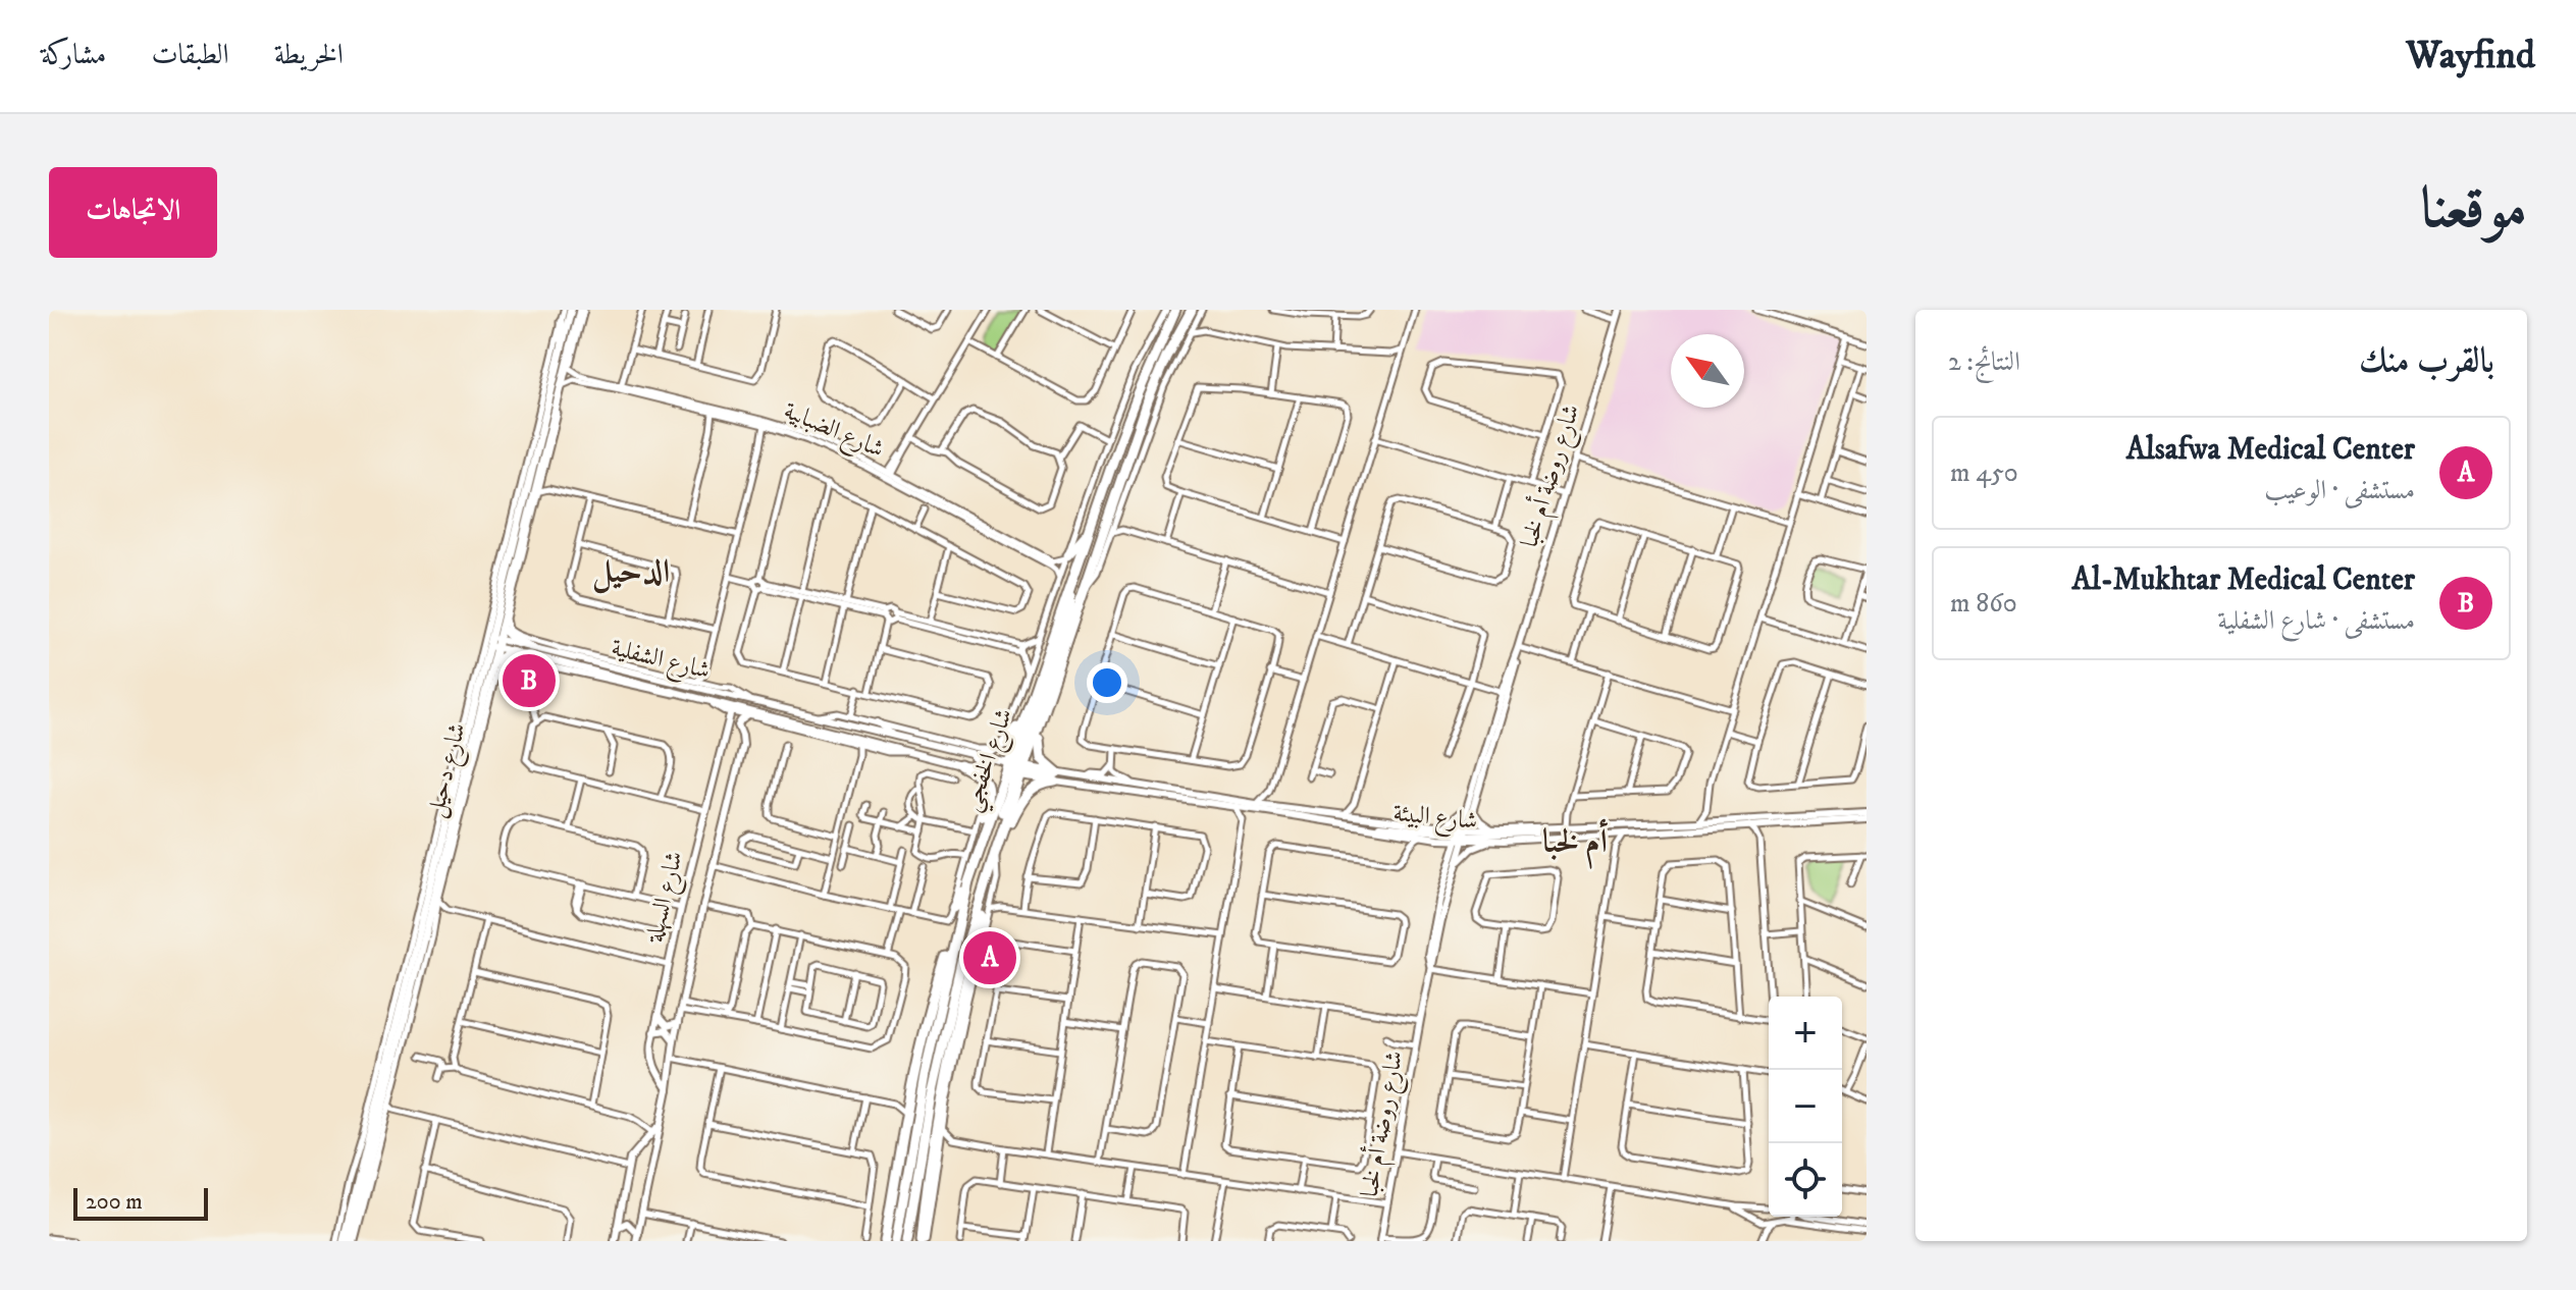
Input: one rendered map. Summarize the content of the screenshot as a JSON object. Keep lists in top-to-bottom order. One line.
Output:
{"streets":{"highway":["شارع الخفجي"],"main road":["شارع دحيل"],"street":["شارع الضبابية","شارع روضة أم لخبا","شارع الشفلية","شارع البيئة","شارع السهلة"]},"crossings":[["شارع الضبابية","شارع الخفجي"],["شارع الضبابية","شارع دحيل"],["شارع روضة أم لخبا","شارع البيئة"],["شارع الشفلية","شارع الخفجي"],["شارع الشفلية","شارع دحيل"],["شارع الشفلية","شارع السهلة"]],"districts":["الدحيل","أم لخبا"],"scale_bar":"200 m","north":"top left","page":{"header":"Wayfind","nav":["الخريطة","الطبقات","مشاركة"],"title":"موقعنا","buttons":"الاتجاهات","heading":["بالقرب منك","النتائج: 2"],"list":[{"mark":"A","name":"Alsafwa Medical Center","note":"مستشفى · الوعيب","value":"450 m"},{"mark":"B","name":"Al-Mukhtar Medical Center","note":"مستشفى · شارع الشفلية","value":"860 m"}],"pins":["B","A"],"map_buttons":["+","−"],"scale":"200 m"}}
